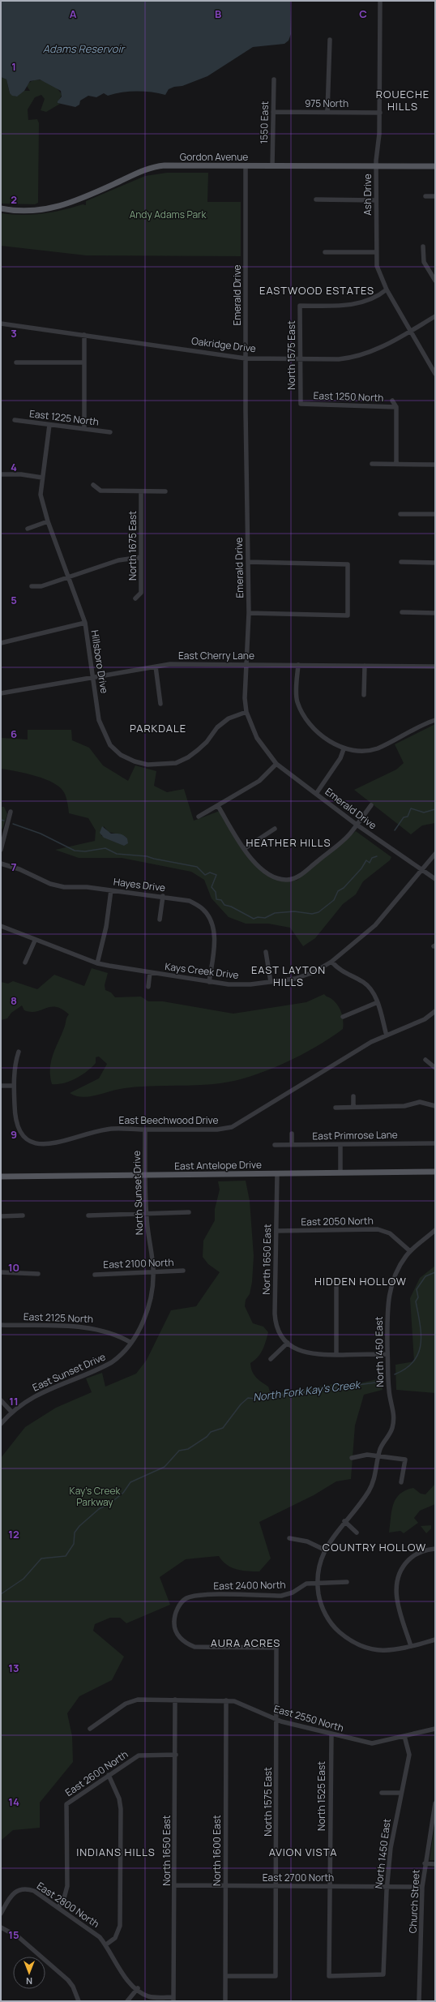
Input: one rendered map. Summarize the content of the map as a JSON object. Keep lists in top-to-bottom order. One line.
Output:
{"streets":{"main road":["Gordon Avenue","East Antelope Drive"],"street":["975 North","1550 East","Ash Drive","Emerald Drive","Oakridge Drive","North 1575 East","East 1250 North","East 1225 North","North 1675 East","East Cherry Lane","Hillsboro Drive","Hayes Drive","Kays Creek Drive","East Beechwood Drive","East Primrose Lane","North Sunset Drive","East 2050 North","North 1650 East","East 2100 North","East 2125 North","North 1450 East","East Sunset Drive","East 2400 North","East 2550 North","East 2600 North","North 1525 East","North 1600 East","East 2700 North","Church Street","East 2800 North"]},"crossings":[["975 North","1550 East"],["975 North","Ash Drive"],["1550 East","Gordon Avenue"],["Gordon Avenue","Ash Drive"],["Gordon Avenue","Emerald Drive"],["Ash Drive","Oakridge Drive"],["Ash Drive","North 1575 East"],["Emerald Drive","Oakridge Drive"],["Emerald Drive","East Cherry Lane"],["Emerald Drive","Hillsboro Drive"],["Emerald Drive","Kays Creek Drive"],["Oakridge Drive","North 1575 East"],["North 1575 East","East 1250 North"],["North 1575 East","East 2400 North"],["North 1575 East","East 2550 North"],["North 1575 East","North 1600 East"],["North 1575 East","East 2700 North"],["East 1225 North","Hillsboro Drive"],["East Cherry Lane","Hillsboro Drive"],["Hayes Drive","Kays Creek Drive"],["East Beechwood Drive","North Sunset Drive"],["East Antelope Drive","North Sunset Drive"],["East Antelope Drive","North 1650 East"],["North Sunset Drive","East 2100 North"],["North Sunset Drive","East Sunset Drive"],["East 2050 North","North 1650 East"],["East 2050 North","North 1450 East"],["North 1650 East","East 2550 North"],["North 1650 East","East 2600 North"],["North 1650 East","East 2700 North"],["North 1650 East","East 2800 North"],["East 2125 North","East Sunset Drive"],["North 1450 East","East 2400 North"],["North 1450 East","East 2550 North"],["North 1450 East","North 1525 East"],["North 1450 East","East 2700 North"],["East 2550 North","North 1525 East"],["East 2550 North","North 1600 East"],["East 2600 North","East 2800 North"],["North 1525 East","East 2700 North"],["North 1600 East","East 2700 North"],["East 2700 North","Church Street"]],"districts":["ROUECHE HILLS","EASTWOOD ESTATES","PARKDALE","HEATHER HILLS","EAST LAYTON HILLS","HIDDEN HOLLOW","COUNTRY HOLLOW","AURA ACRES","INDIANS HILLS","AVION VISTA"],"water":["Adams Reservoir","North Fork Kay's Creek"],"parks":["Andy Adams Park","Kay's Creek Parkway"],"north":"bottom","grid":{"columns":["A","B","C"],"rows":["1","2","3","4","5","6","7","8","9","10","11","12","13","14","15"]}}
